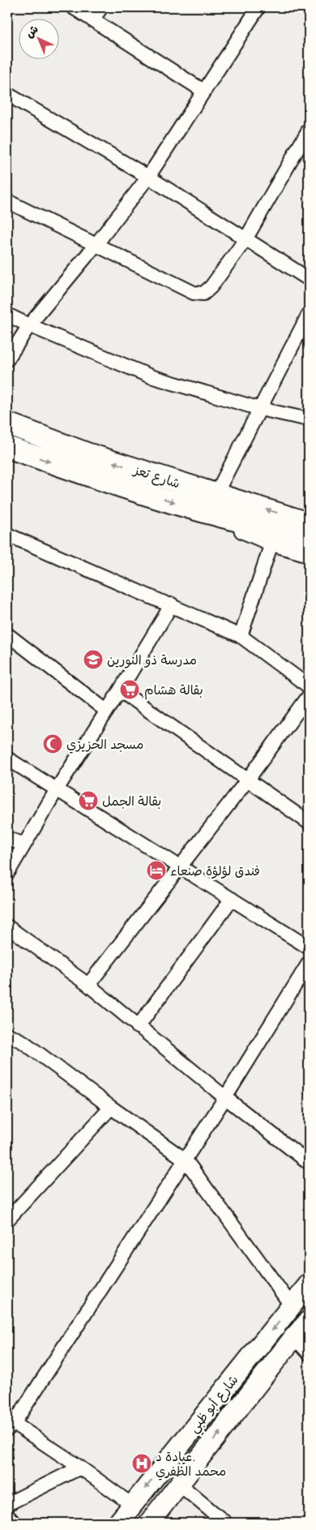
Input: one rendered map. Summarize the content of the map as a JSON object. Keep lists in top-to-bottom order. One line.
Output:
{"streets":{"main road":["شارع تعز","شارع أبو ظبي"]},"places":{"school or university":["مدرسة ذو النورين"],"supermarket":["بقالة هشام","بقالة الجمل"],"mosque":["مسجد الحزيزي"],"hotel":["فندق لؤلؤة صنعاء"],"hospital":["عيادة د. محمد الظفري"]},"north":"top left"}
